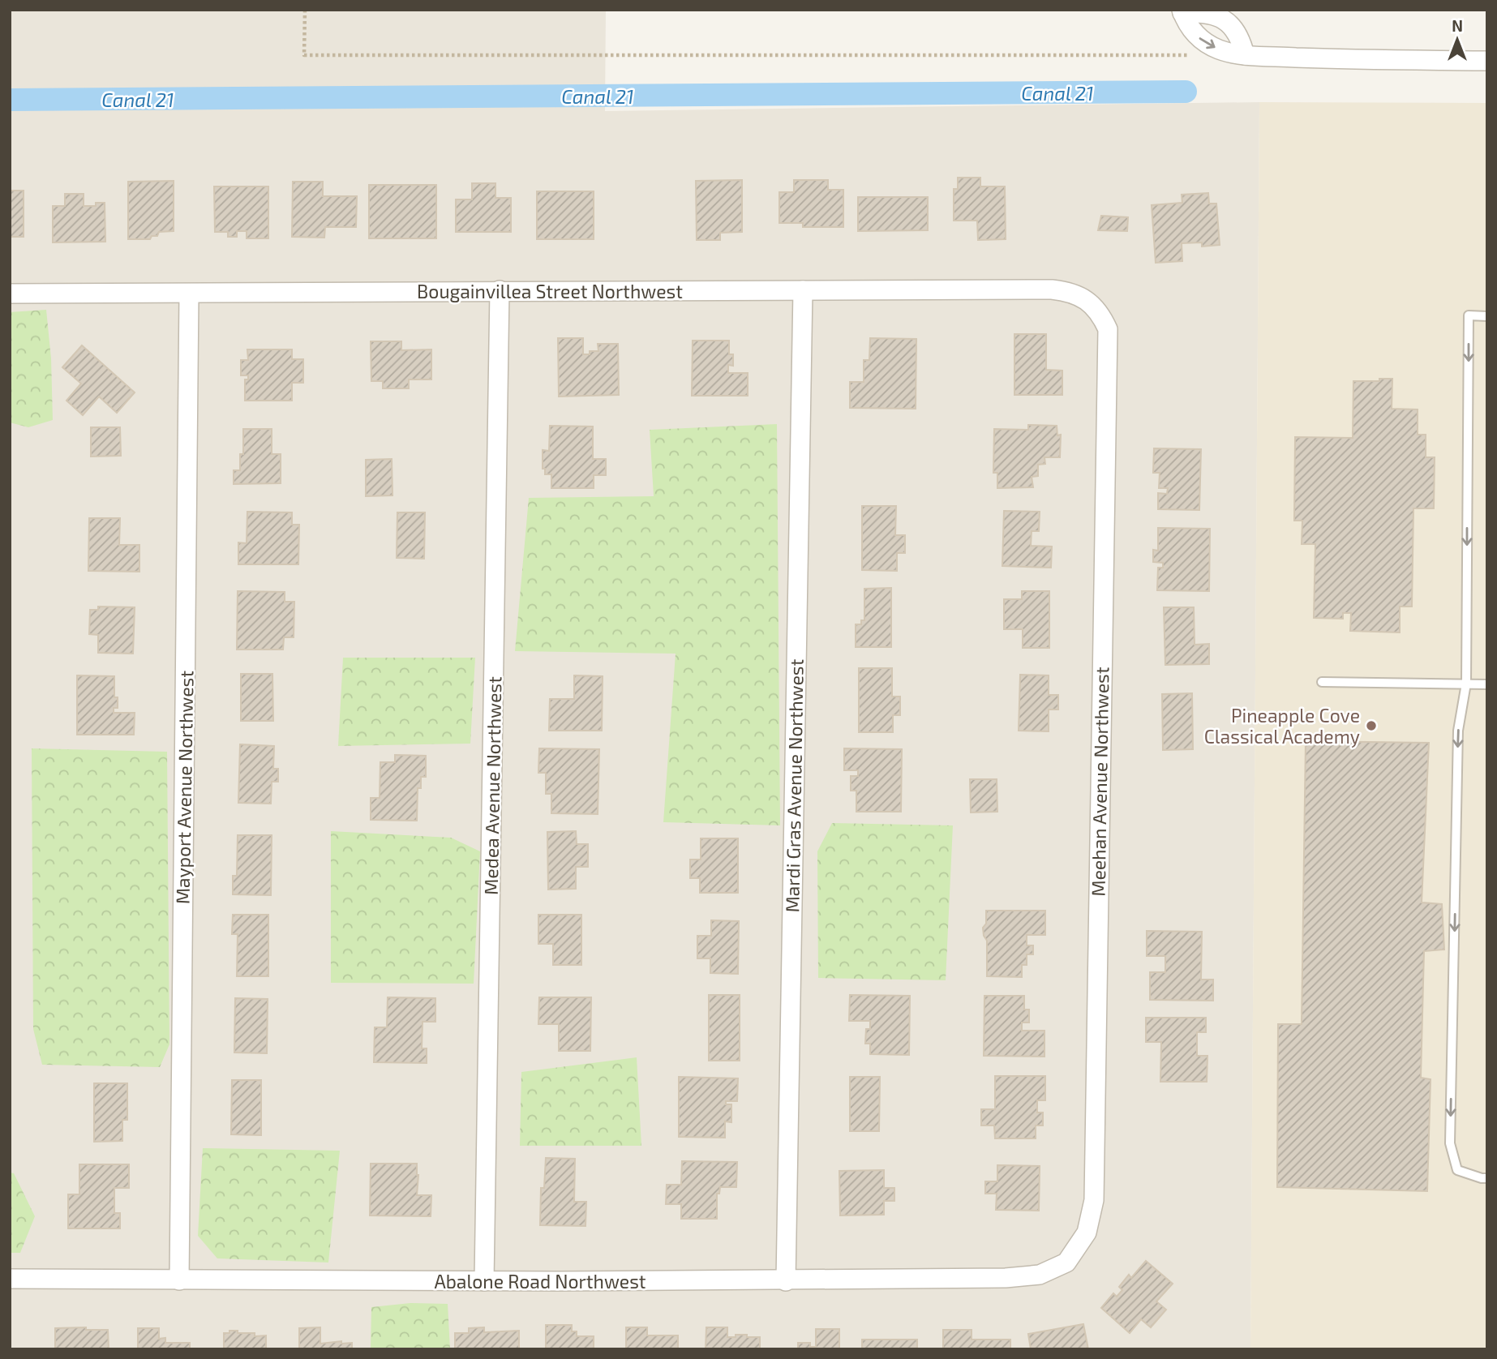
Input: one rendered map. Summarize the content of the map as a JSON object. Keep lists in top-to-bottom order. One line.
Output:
{"streets":{"street":["Bougainvillea Street Northwest","Meehan Avenue Northwest","Medea Avenue Northwest","Mardi Gras Avenue Northwest","Mayport Avenue Northwest","Abalone Road Northwest"]},"crossings":[["Bougainvillea Street Northwest","Meehan Avenue Northwest"],["Bougainvillea Street Northwest","Medea Avenue Northwest"],["Bougainvillea Street Northwest","Mardi Gras Avenue Northwest"],["Bougainvillea Street Northwest","Mayport Avenue Northwest"],["Meehan Avenue Northwest","Abalone Road Northwest"],["Medea Avenue Northwest","Abalone Road Northwest"],["Mardi Gras Avenue Northwest","Abalone Road Northwest"],["Mayport Avenue Northwest","Abalone Road Northwest"]],"water":["Canal 21"],"places":["Pineapple Cove Classical Academy"],"north":"top"}
